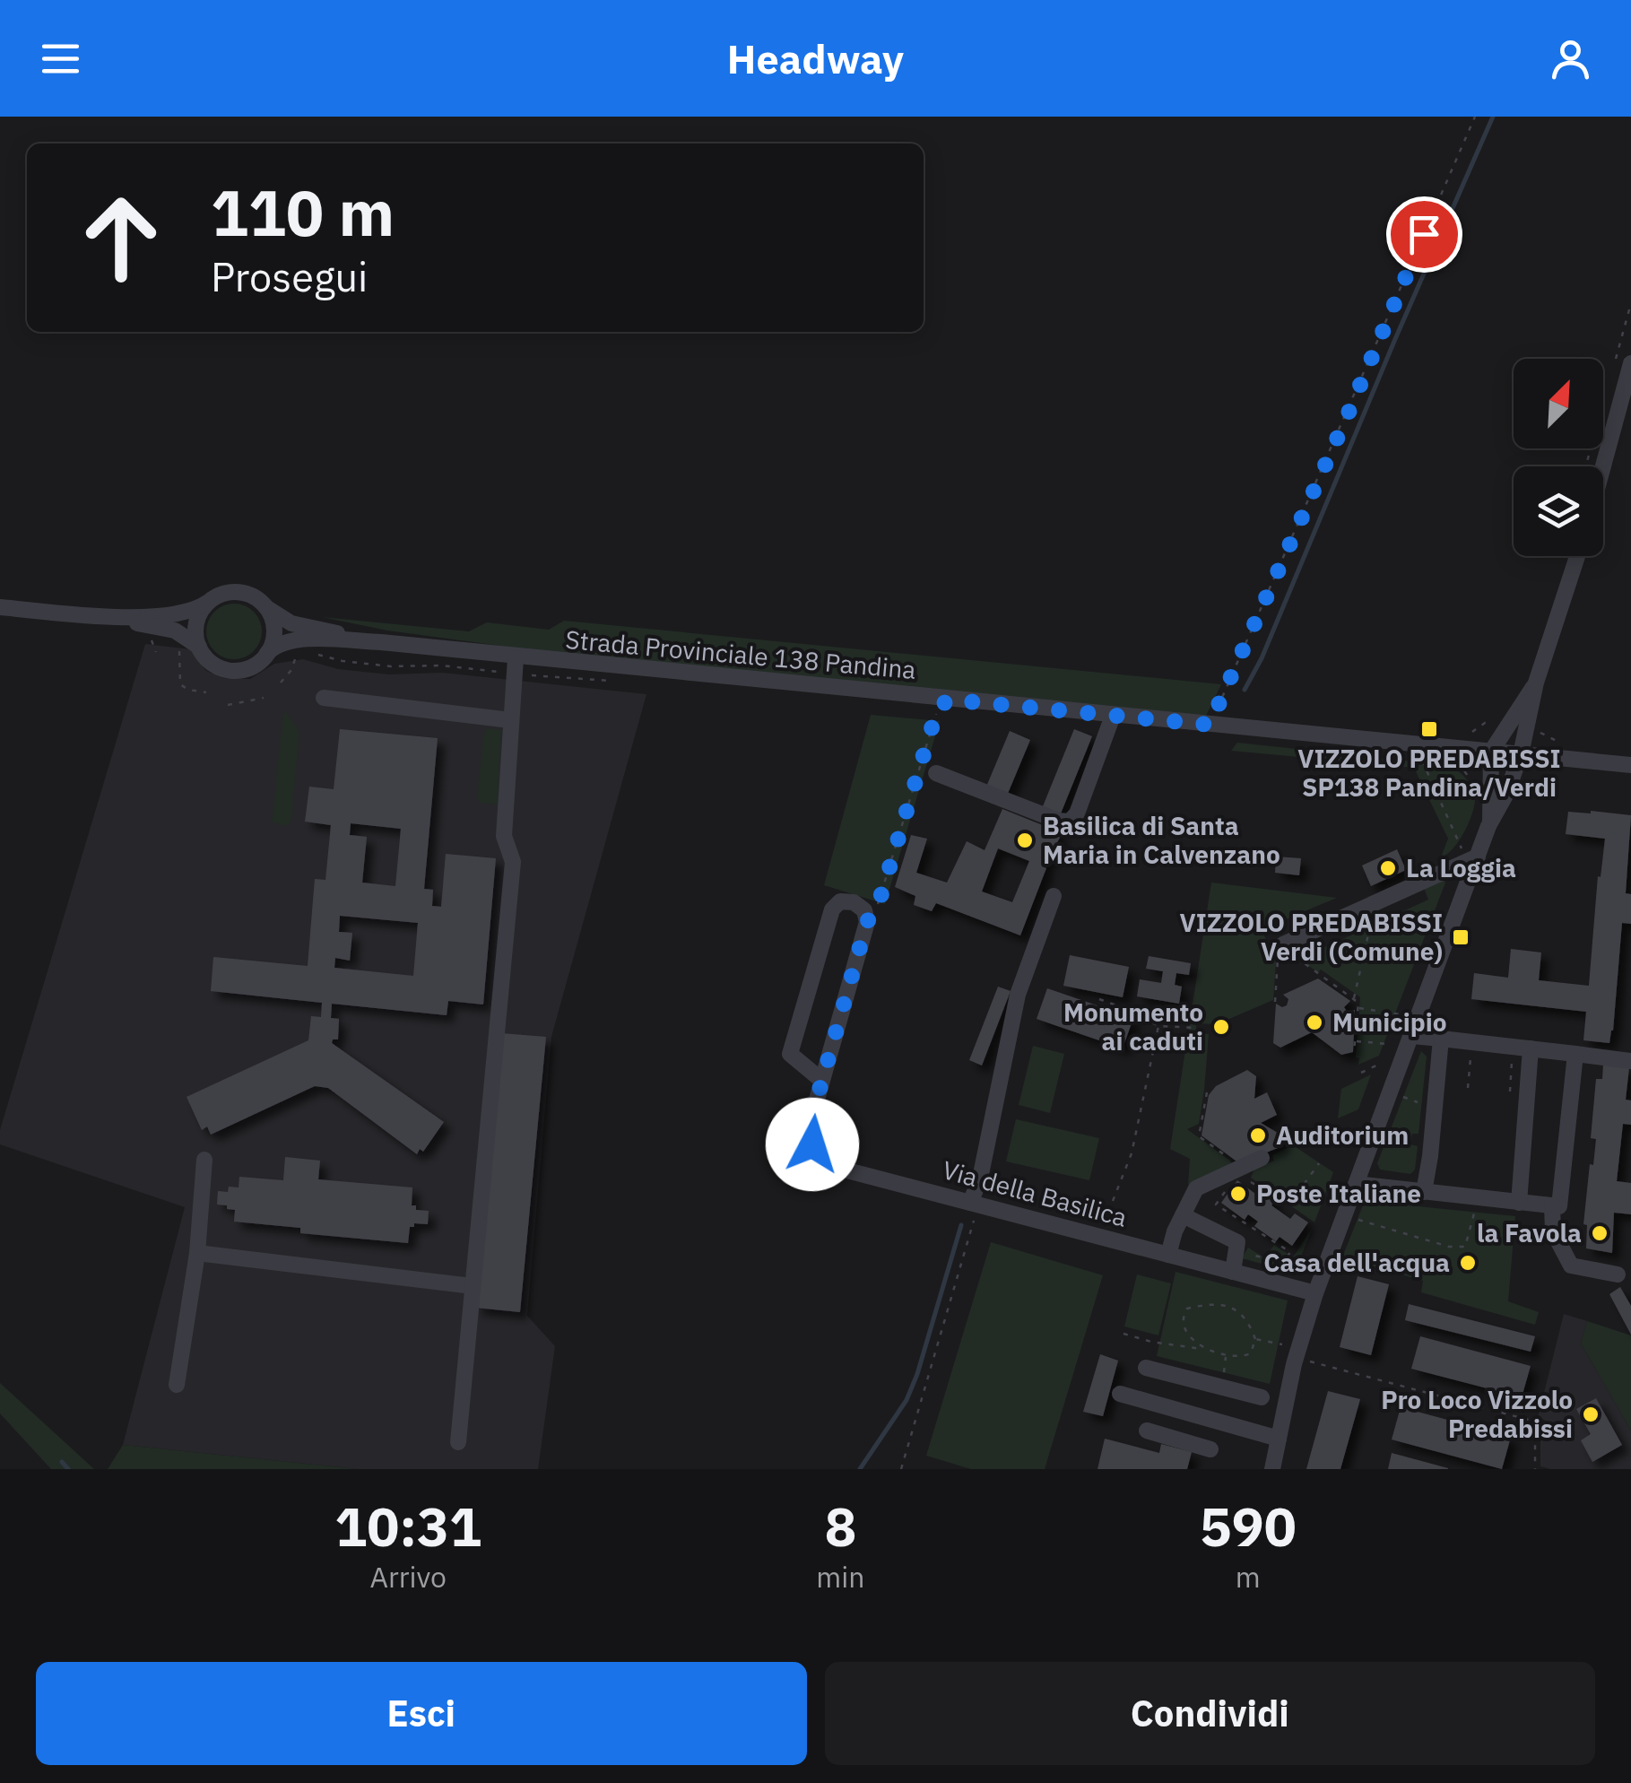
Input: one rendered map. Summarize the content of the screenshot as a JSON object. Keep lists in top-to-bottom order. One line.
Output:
{"streets":{"street":["Strada Provinciale 138 Pandina","Via della Basilica"]},"places":{"transit":["VIZZOLO PREDABISSI SP138 Pandina/Verdi","VIZZOLO PREDABISSI Verdi (Comune)"],"other":["Basilica di Santa Maria in Calvenzano","La Loggia","Municipio","Monumento ai caduti","Auditorium","Poste Italiane","la Favola","Casa dell'acqua","Pro Loco Vizzolo Predabissi"]},"north":"top right","page":{"header":"Headway","turn":["110 m","Prosegui"],"eta":["10:31","Arrivo","8","min","590","m"],"buttons":["Esci","Condividi"]}}
